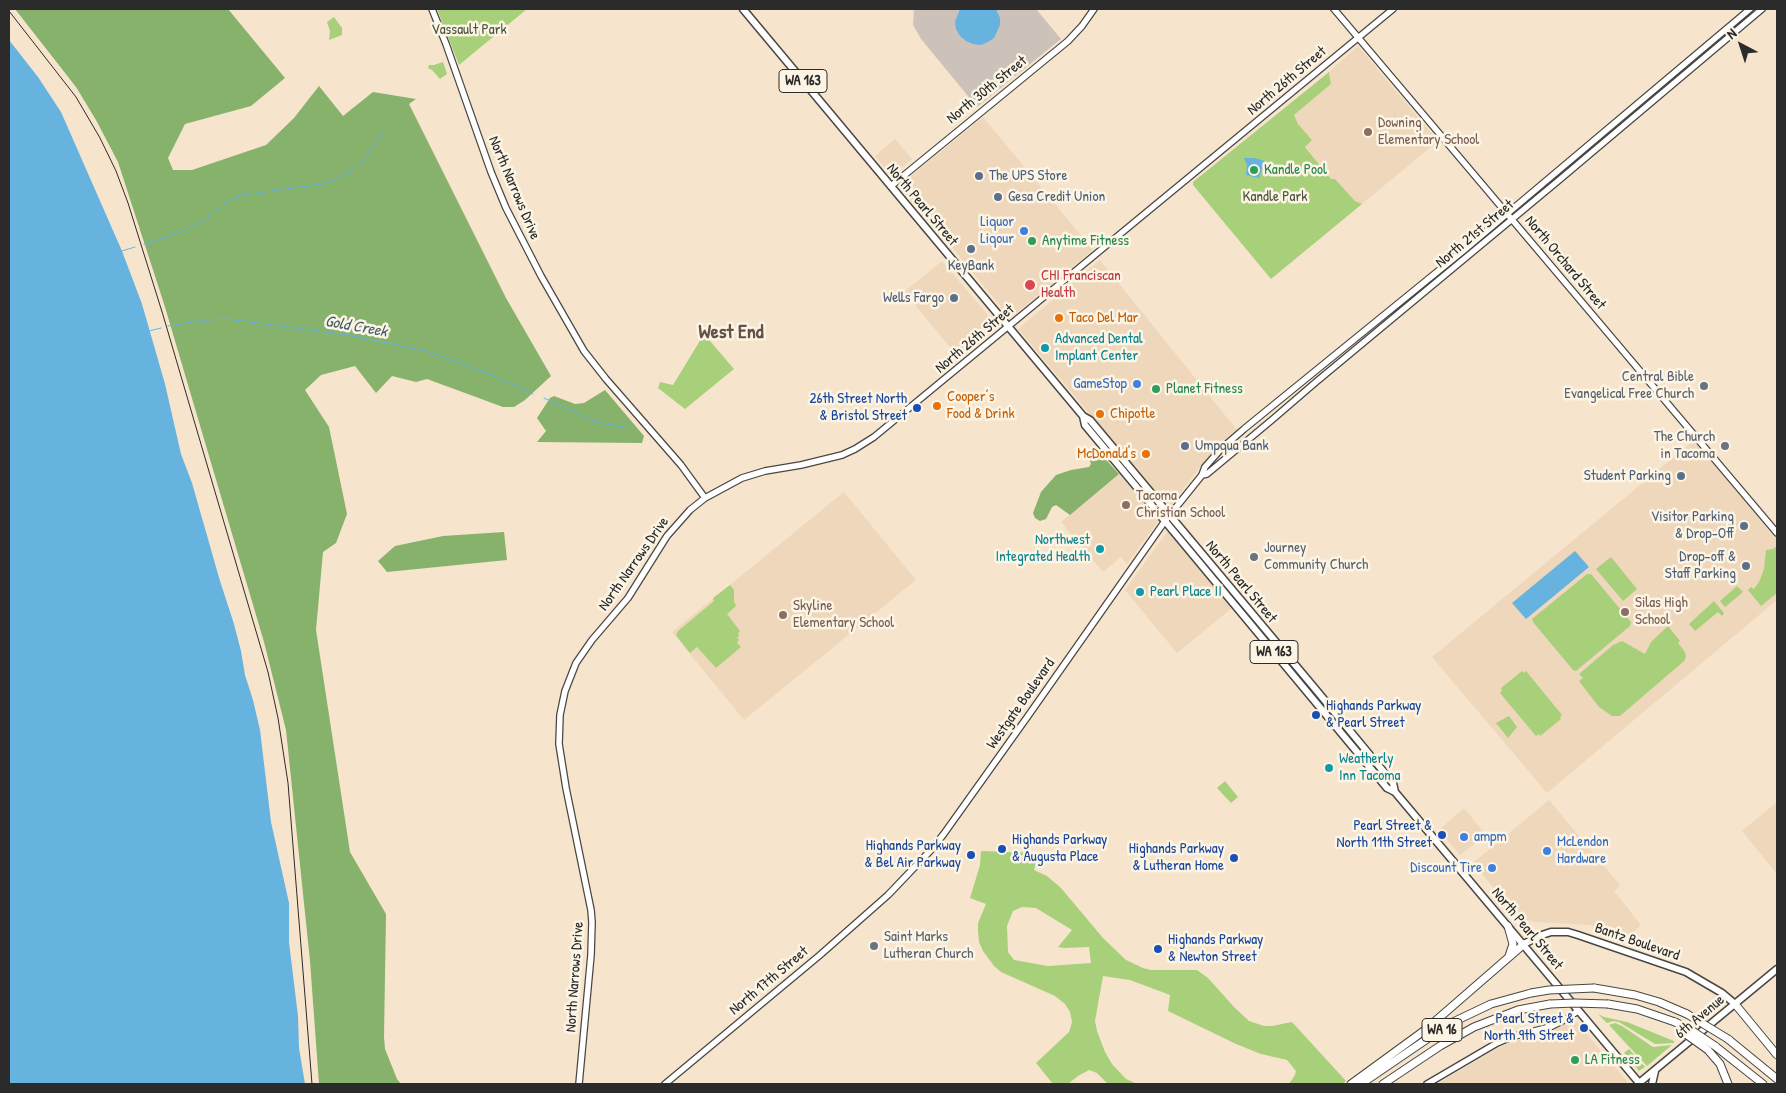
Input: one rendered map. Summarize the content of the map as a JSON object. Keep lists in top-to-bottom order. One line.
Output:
{"streets":{"highway":["WA 16"],"main road":["WA 163","North Pearl Street","Bantz Boulevard","6th Avenue"],"street":["North 26th Street","North 30th Street","North Narrows Drive","North 21st Street","North Orchard Street","Westgate Boulevard","North 17th Street"]},"crossings":[["North 26th Street","North Narrows Drive"],["North 26th Street","North Pearl Street"],["North 26th Street","North Orchard Street"],["North 30th Street","North Pearl Street"],["North Pearl Street","North 21st Street"],["North Pearl Street","Westgate Boulevard"],["North Pearl Street","Bantz Boulevard"],["North Pearl Street","6th Avenue"],["North 21st Street","North Orchard Street"],["North 21st Street","Westgate Boulevard"],["Westgate Boulevard","North 17th Street"],["Bantz Boulevard","6th Avenue"]],"districts":["West End"],"water":["Gold Creek"],"parks":["Vassault Park","Kandle Park"],"places":["Downing Elementary School","Kandle Pool","The UPS Store","Gesa Credit Union","Liquor Liqour","Anytime Fitness","KeyBank","CHI Franciscan Health","Wells Fargo","Taco Del Mar","Advanced Dental Implant Center","GameStop","Central Bible Evangelical Free Church","Planet Fitness","Cooper’s Food & Drink","26th Street North & Bristol Street","Chipotle","Umpqua Bank","The Church in Tacoma","McDonald's","Student Parking","Tacoma Christian School","Visitor Parking & Drop-Off","Northwest Integrated Health","Journey Community Church","Drop-off & Staff Parking","Pearl Place II","Silas High School","Skyline Elementary School","Highands Parkway & Pearl Street","Weatherly Inn Tacoma","Pearl Street & North 11th Street","ampm","Highands Parkway & Augusta Place","McLendon Hardware","Highands Parkway & Bel Air Parkway","Highands Parkway & Lutheran Home","Discount Tire","Saint Marks Lutheran Church","Highands Parkway & Newton Street","Pearl Street & North 9th Street","LA Fitness"],"north":"top left"}
